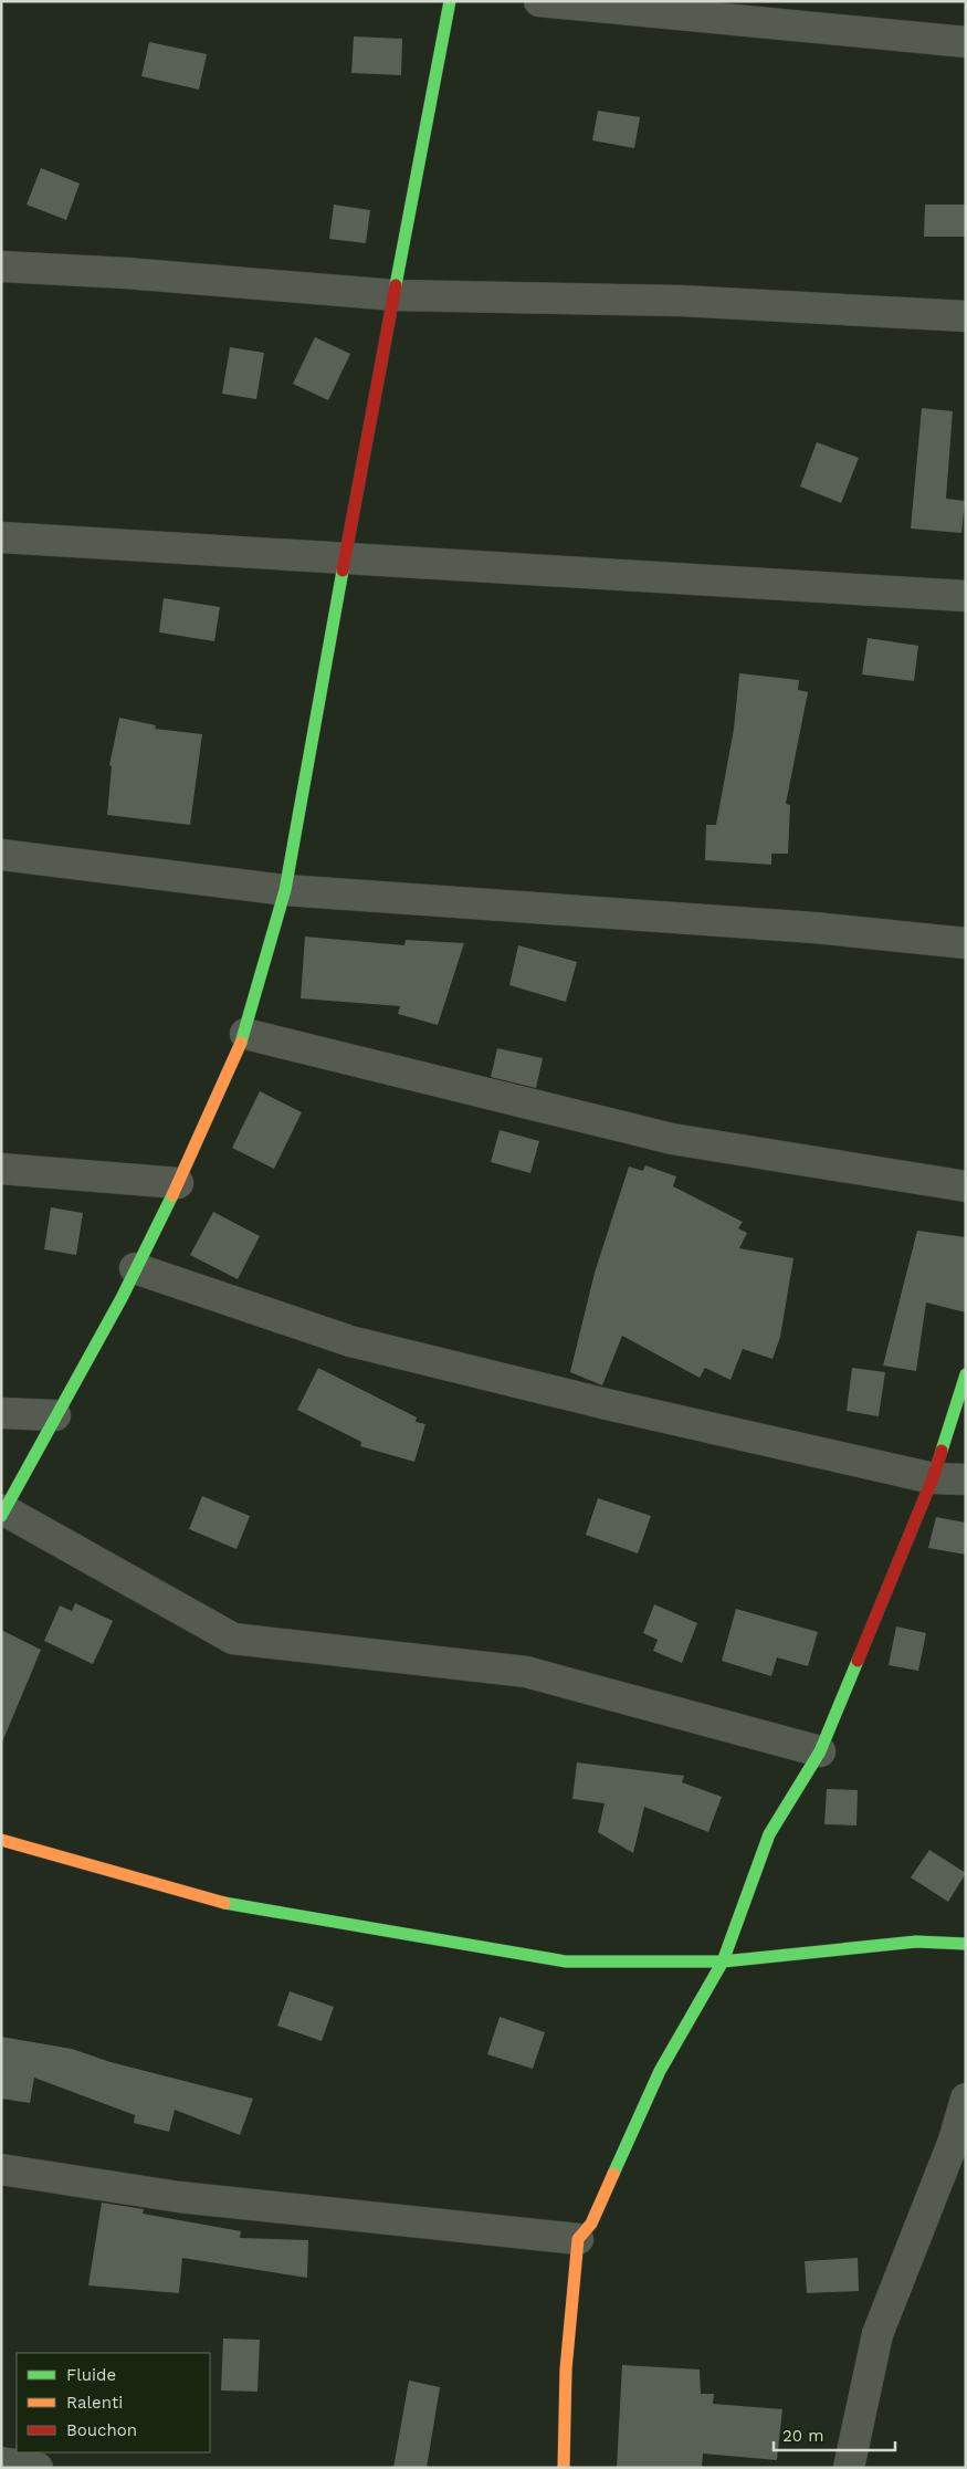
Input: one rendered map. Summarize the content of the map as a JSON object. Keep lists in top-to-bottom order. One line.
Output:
{"legend":["Fluide","Ralenti","Bouchon"],"scale_bar":"20 m"}
